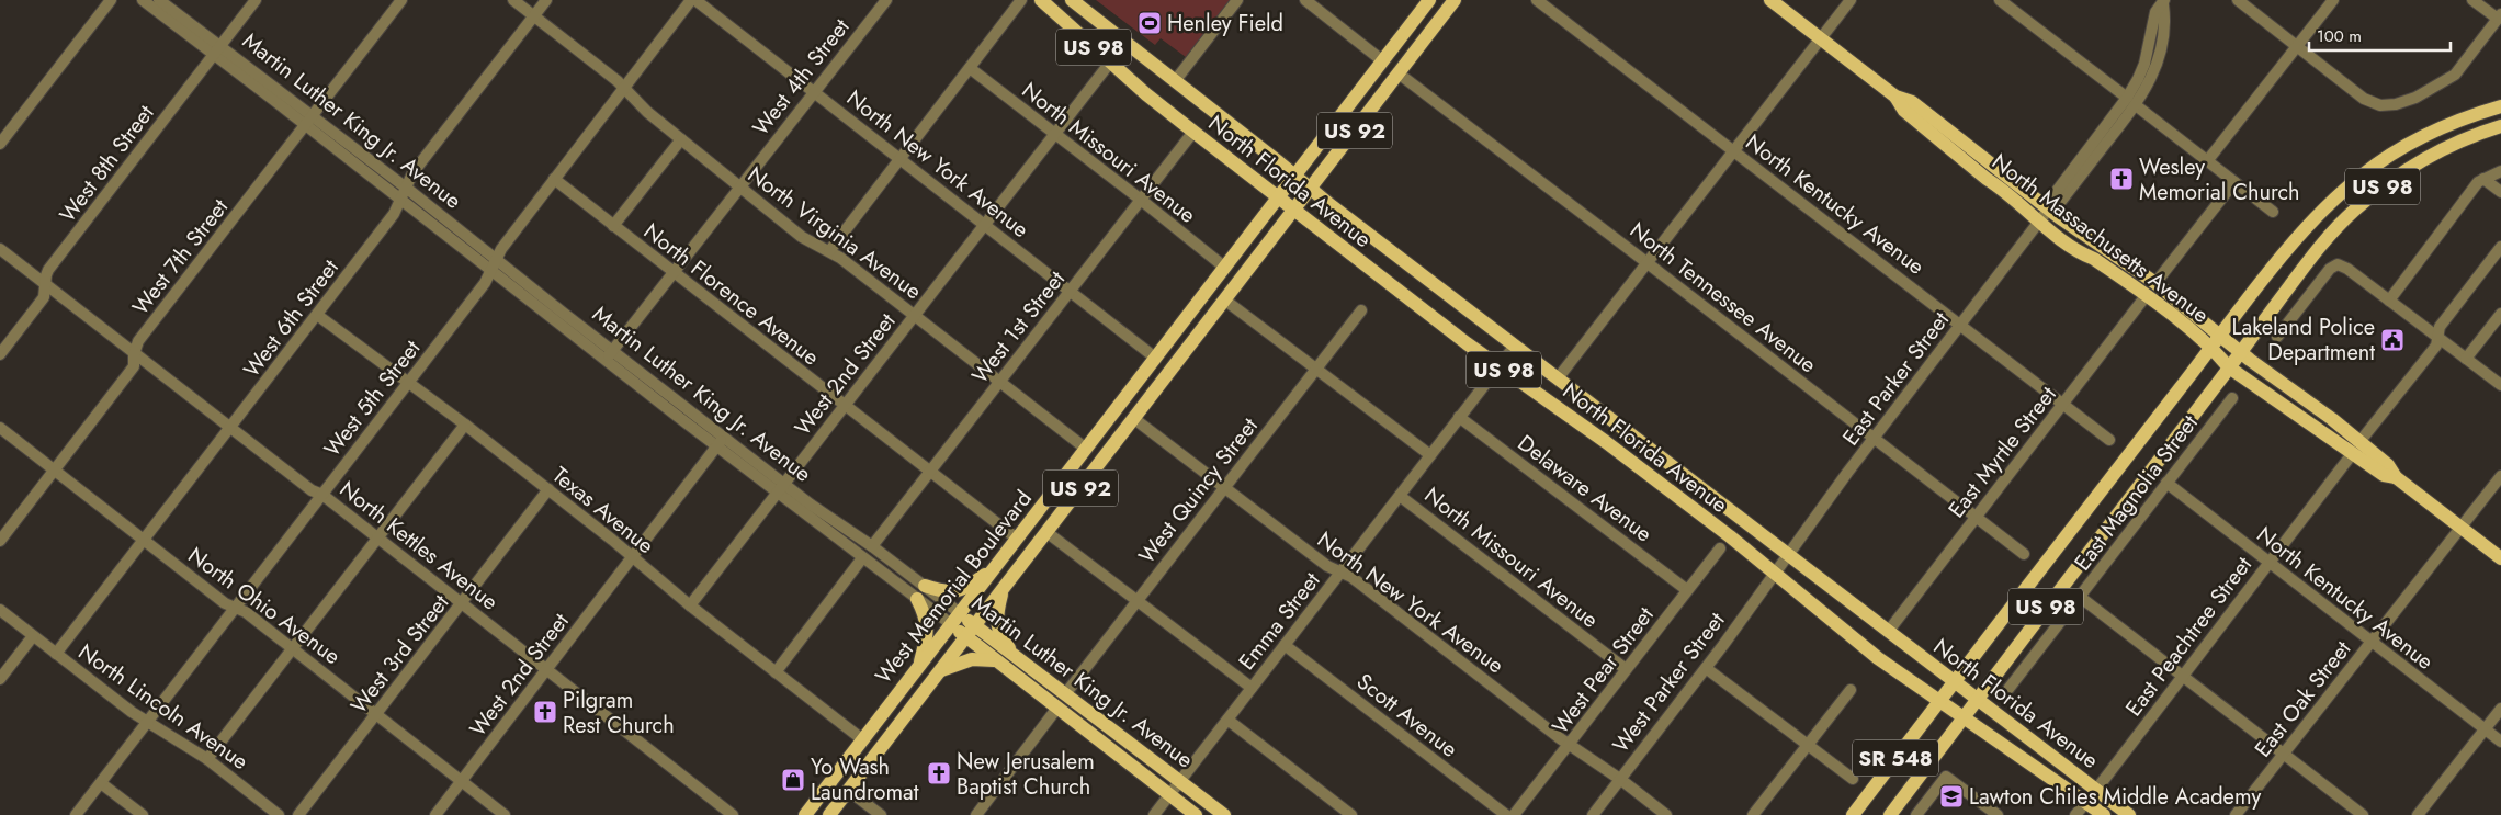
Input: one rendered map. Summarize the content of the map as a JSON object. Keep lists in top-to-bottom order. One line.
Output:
{"streets":{"main road":["US 98","Martin Luther King Jr. Avenue","US 92","North Florida Avenue","North Massachusetts Avenue","West Memorial Boulevard","SR 548"],"street":["West 4th Street","North Missouri Avenue","West 8th Street","North New York Avenue","North Kentucky Avenue","North Virginia Avenue","West 7th Street","North Florence Avenue","North Tennessee Avenue","West 6th Street","West 1st Street","West 2nd Street","East Parker Street","West 5th Street","East Myrtle Street","Delaware Avenue","West Quincy Street","East Magnolia Street","Texas Avenue","North Kettles Avenue","North Ohio Avenue","Emma Street","East Peachtree Street","West 3rd Street","West Pear Street","West Parker Street","East Oak Street","North Lincoln Avenue","Scott Avenue"]},"crossings":[["US 98","North Florida Avenue"],["US 98","North Massachusetts Avenue"],["US 98","SR 548"],["West 4th Street","Martin Luther King Jr. Avenue"],["West 4th Street","North New York Avenue"],["West 4th Street","North Virginia Avenue"],["West 4th Street","North Florence Avenue"],["Martin Luther King Jr. Avenue","West 8th Street"],["Martin Luther King Jr. Avenue","West 7th Street"],["Martin Luther King Jr. Avenue","West 6th Street"],["Martin Luther King Jr. Avenue","West 1st Street"],["Martin Luther King Jr. Avenue","West 2nd Street"],["Martin Luther King Jr. Avenue","West 5th Street"],["Martin Luther King Jr. Avenue","West Quincy Street"],["Martin Luther King Jr. Avenue","West Memorial Boulevard"],["Martin Luther King Jr. Avenue","Emma Street"],["US 92","North Florida Avenue"],["US 92","North Tennessee Avenue"],["US 92","West Memorial Boulevard"],["North Missouri Avenue","West 1st Street"],["North Missouri Avenue","West 2nd Street"],["North Missouri Avenue","West Quincy Street"],["North Missouri Avenue","West Memorial Boulevard"],["North Missouri Avenue","Emma Street"],["North Missouri Avenue","West Pear Street"],["West 8th Street","North Kettles Avenue"],["North New York Avenue","West 1st Street"],["North New York Avenue","West 2nd Street"],["North New York Avenue","West 5th Street"],["North New York Avenue","West Quincy Street"],["North New York Avenue","West Memorial Boulevard"],["North New York Avenue","Emma Street"],["North New York Avenue","West Pear Street"],["North New York Avenue","West Parker Street"],["North Florida Avenue","West 1st Street"],["North Florida Avenue","West 2nd Street"],["North Florida Avenue","East Parker Street"],["North Florida Avenue","East Myrtle Street"],["North Florida Avenue","West Memorial Boulevard"],["North Florida Avenue","Emma Street"],["North Florida Avenue","East Peachtree Street"],["North Florida Avenue","West Parker Street"],["North Florida Avenue","SR 548"],["North Kentucky Avenue","East Parker Street"],["North Kentucky Avenue","East Myrtle Street"],["North Kentucky Avenue","East Magnolia Street"],["North Kentucky Avenue","East Peachtree Street"],["North Kentucky Avenue","East Oak Street"],["North Virginia Avenue","West 6th Street"],["North Virginia Avenue","West 1st Street"],["North Virginia Avenue","West 2nd Street"],["North Virginia Avenue","West 5th Street"],["North Virginia Avenue","West Memorial Boulevard"],["North Massachusetts Avenue","East Parker Street"],["North Massachusetts Avenue","East Myrtle Street"],["North Massachusetts Avenue","East Peachtree Street"],["North Massachusetts Avenue","East Oak Street"],["West 7th Street","North Kettles Avenue"],["West 7th Street","North Ohio Avenue"],["North Florence Avenue","West 1st Street"],["North Florence Avenue","West 2nd Street"],["North Florence Avenue","West 5th Street"],["North Florence Avenue","West Memorial Boulevard"],["North Tennessee Avenue","East Parker Street"],["North Tennessee Avenue","East Myrtle Street"],["West 6th Street","Texas Avenue"],["West 6th Street","North Kettles Avenue"],["West 6th Street","North Ohio Avenue"],["West 6th Street","North Lincoln Avenue"],["West 2nd Street","Texas Avenue"],["West 2nd Street","North Kettles Avenue"],["West 2nd Street","North Ohio Avenue"],["East Parker Street","West Parker Street"],["West 5th Street","Texas Avenue"],["West 5th Street","North Kettles Avenue"],["West 5th Street","North Ohio Avenue"],["West 5th Street","North Lincoln Avenue"],["Delaware Avenue","Emma Street"],["Delaware Avenue","West Pear Street"],["Texas Avenue","West Memorial Boulevard"],["Texas Avenue","West 3rd Street"],["North Kettles Avenue","West 3rd Street"],["North Ohio Avenue","West 3rd Street"],["Emma Street","Scott Avenue"]],"places":{"sports":["Henley Field"],"church":["Wesley Memorial Church","Pilgram Rest Church","New Jerusalem Baptist Church"],"public building":["Lakeland Police Department"],"shop":["Yo Wash Laundromat"],"school or university":["Lawton Chiles Middle Academy"]},"scale_bar":"100 m"}
